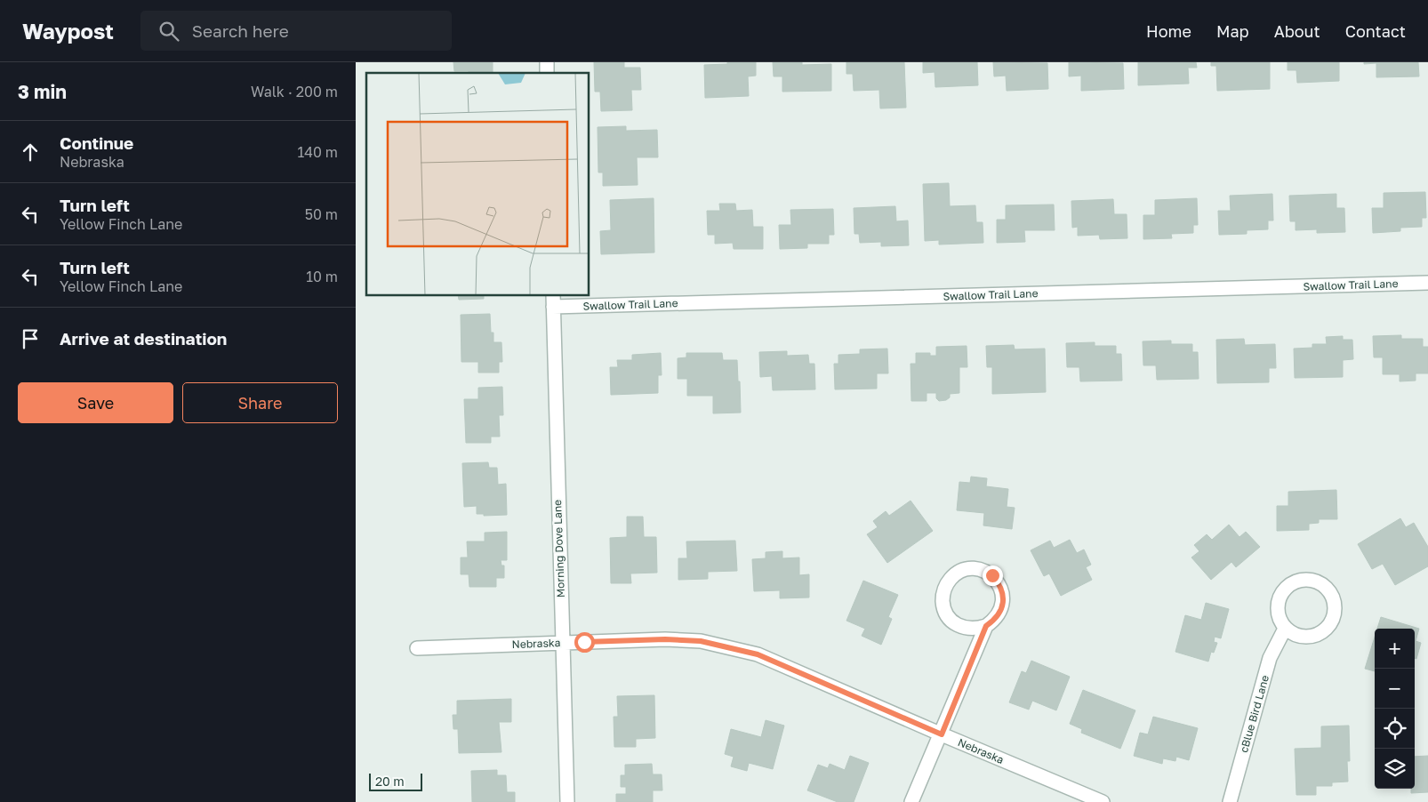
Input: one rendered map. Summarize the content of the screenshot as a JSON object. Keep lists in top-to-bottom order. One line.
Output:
{"streets":{"street":["Swallow Trail Lane","Morning Dove Lane","Nebraska","cBlue Bird Lane"]},"crossings":[["Swallow Trail Lane","Morning Dove Lane"],["Morning Dove Lane","Nebraska"]],"scale_bar":"20 m","page":{"header":"Waypost","search":"Search here","nav":["Home","Map","About","Contact"],"heading":["3 min","Walk · 200 m"],"list":[["Continue","Nebraska","140 m"],["Turn left","Yellow Finch Lane","50 m"],["Turn left","Yellow Finch Lane","10 m"],"Arrive at destination"],"buttons":["Save","Share"],"map_buttons":["+","−"],"scale":"20 m"}}
